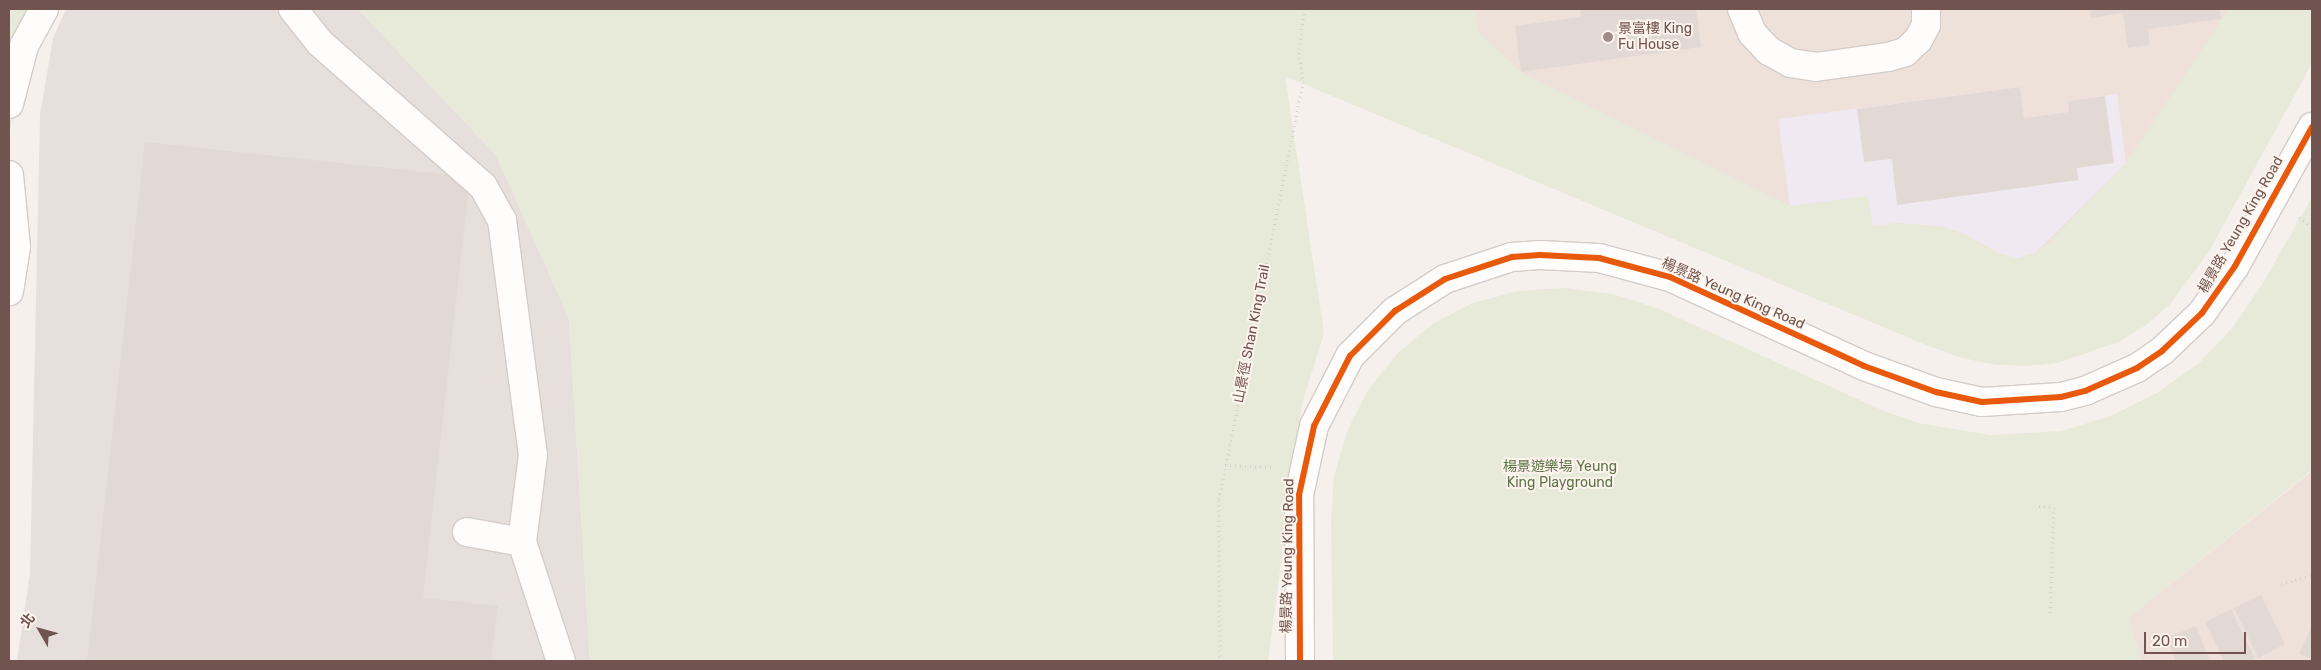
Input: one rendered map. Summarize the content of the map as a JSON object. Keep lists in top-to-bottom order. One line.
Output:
{"streets":{"street":["楊景路 Yeung King Road"],"path":["山景徑 Shan King Trail"]},"parks":["楊景遊樂場 Yeung King Playground"],"places":["景富樓 King Fu House"],"scale_bar":"20 m","north":"top left"}
